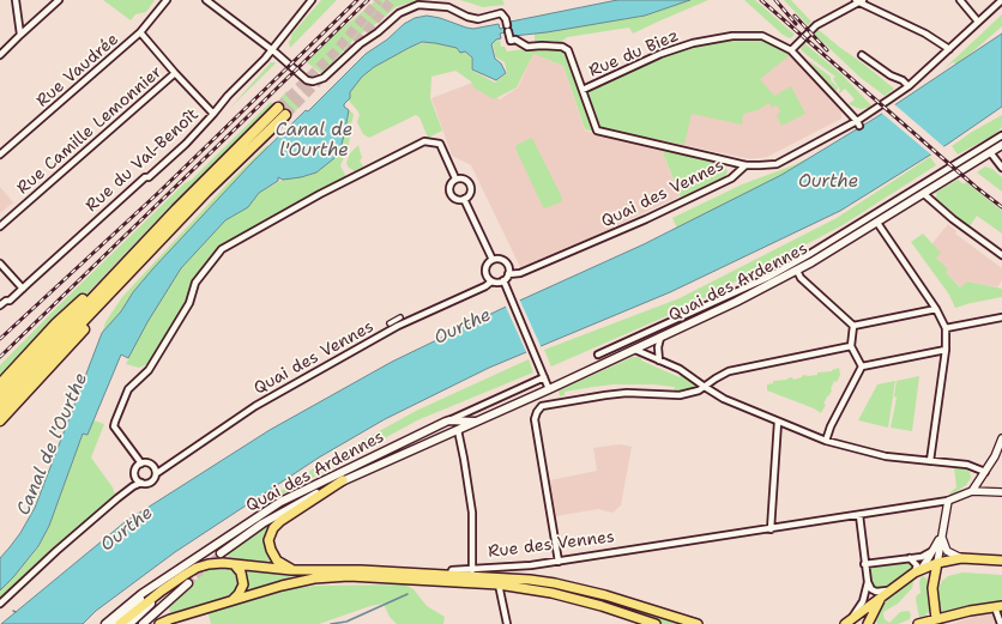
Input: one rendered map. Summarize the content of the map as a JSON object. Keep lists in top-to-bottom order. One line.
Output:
{"streets":{"main road":["Quai des Ardennes","Rue des Vennes"],"street":["Rue du Biez","Rue Vaudrée","Rue Camille Lemonnier","Rue du Val-Benoît","Quai des Vennes"]},"water":["Canal de l'Ourthe","Ourthe"]}
